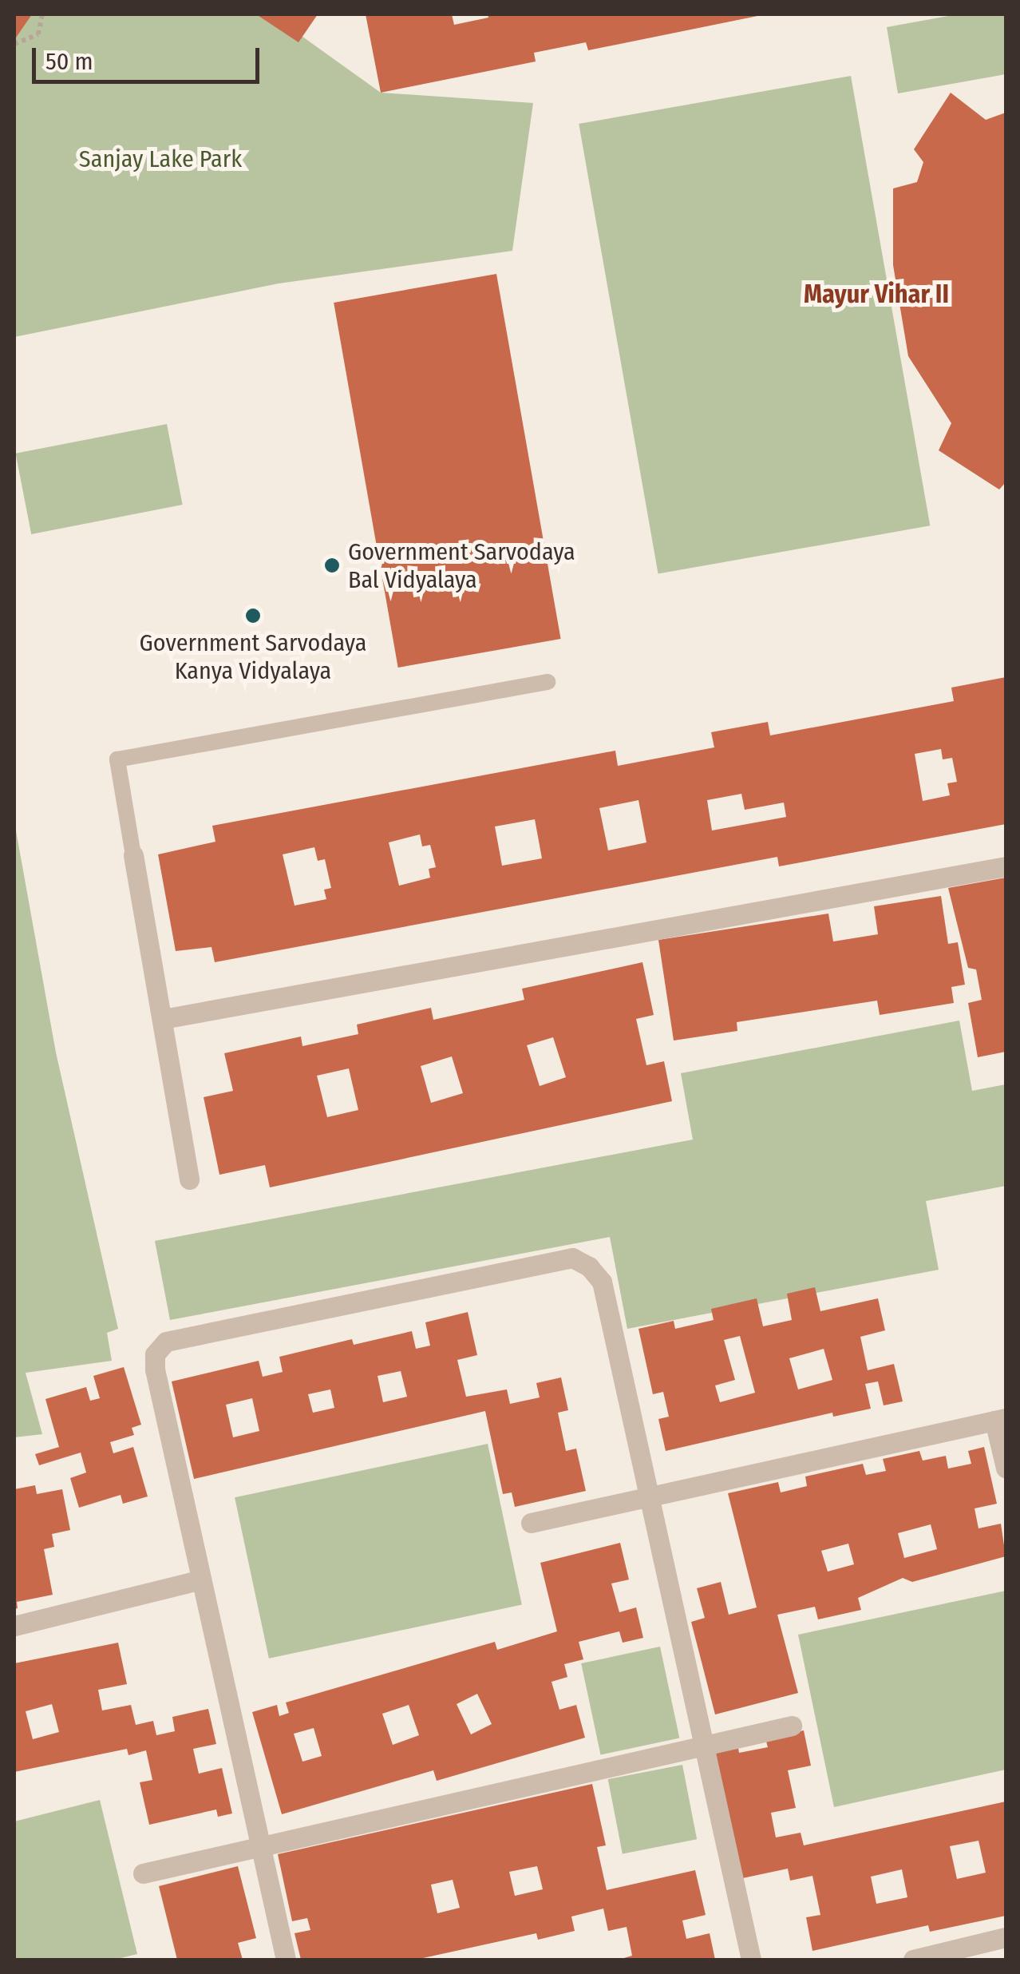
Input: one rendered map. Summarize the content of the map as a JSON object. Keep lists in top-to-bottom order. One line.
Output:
{"districts":["Mayur Vihar II"],"parks":["Sanjay Lake Park"],"places":["Government Sarvodaya Bal Vidyalaya","Government Sarvodaya Kanya Vidyalaya"],"scale_bar":"50 m"}
